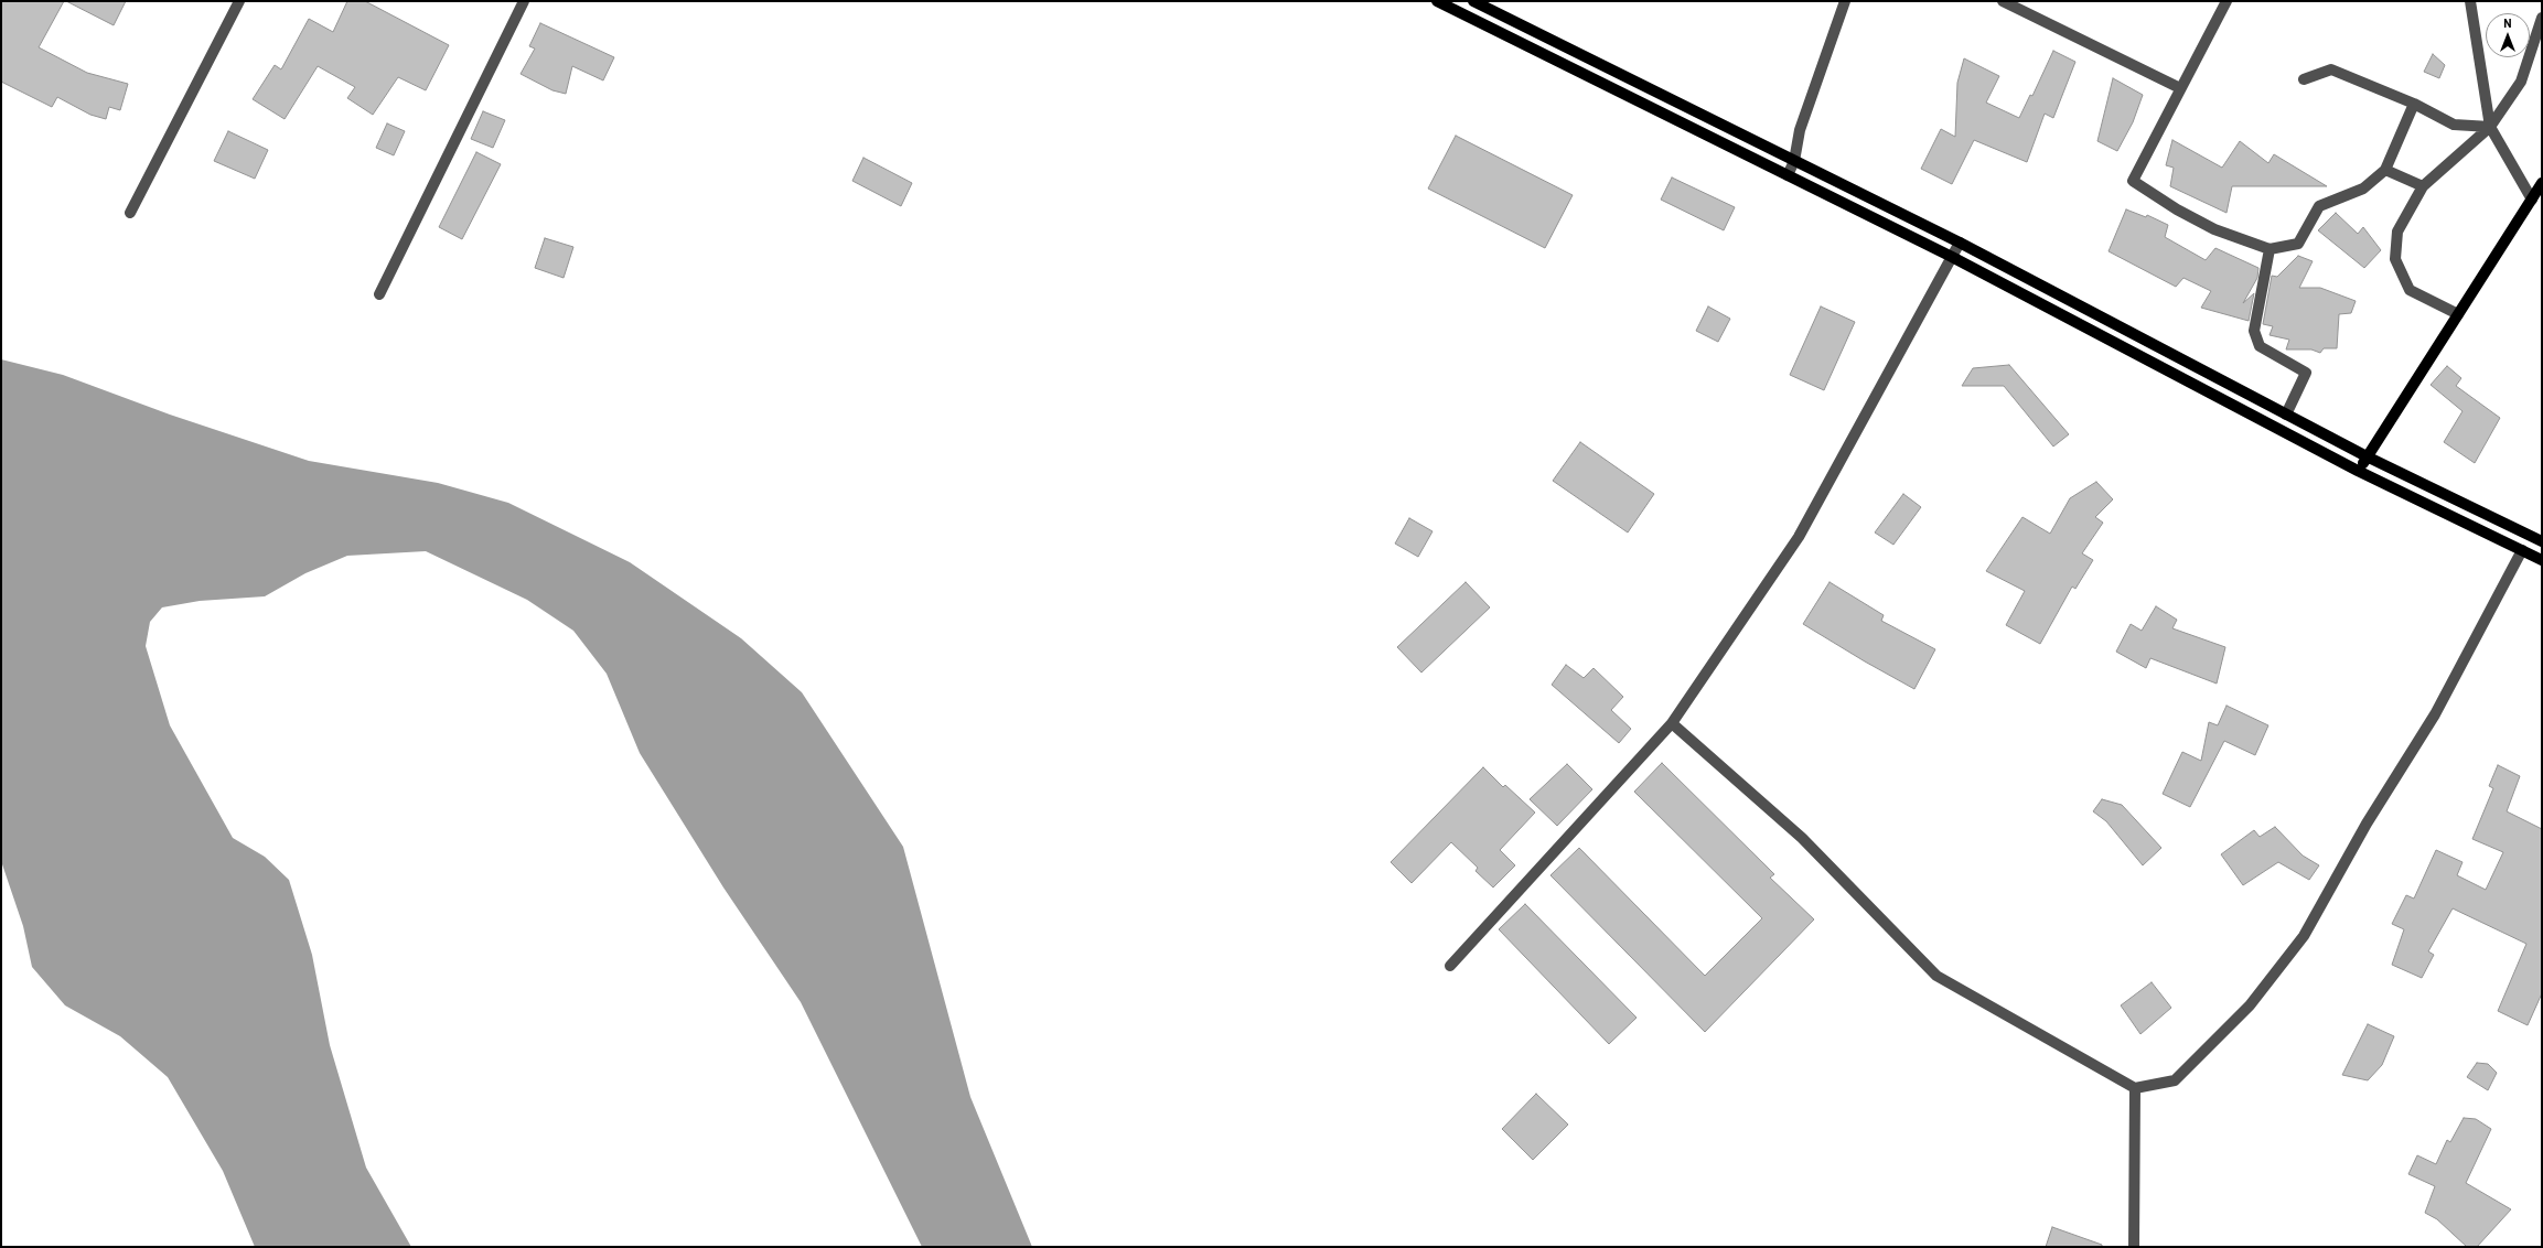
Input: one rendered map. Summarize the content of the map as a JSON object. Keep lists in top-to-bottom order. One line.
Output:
{"north":"top"}
